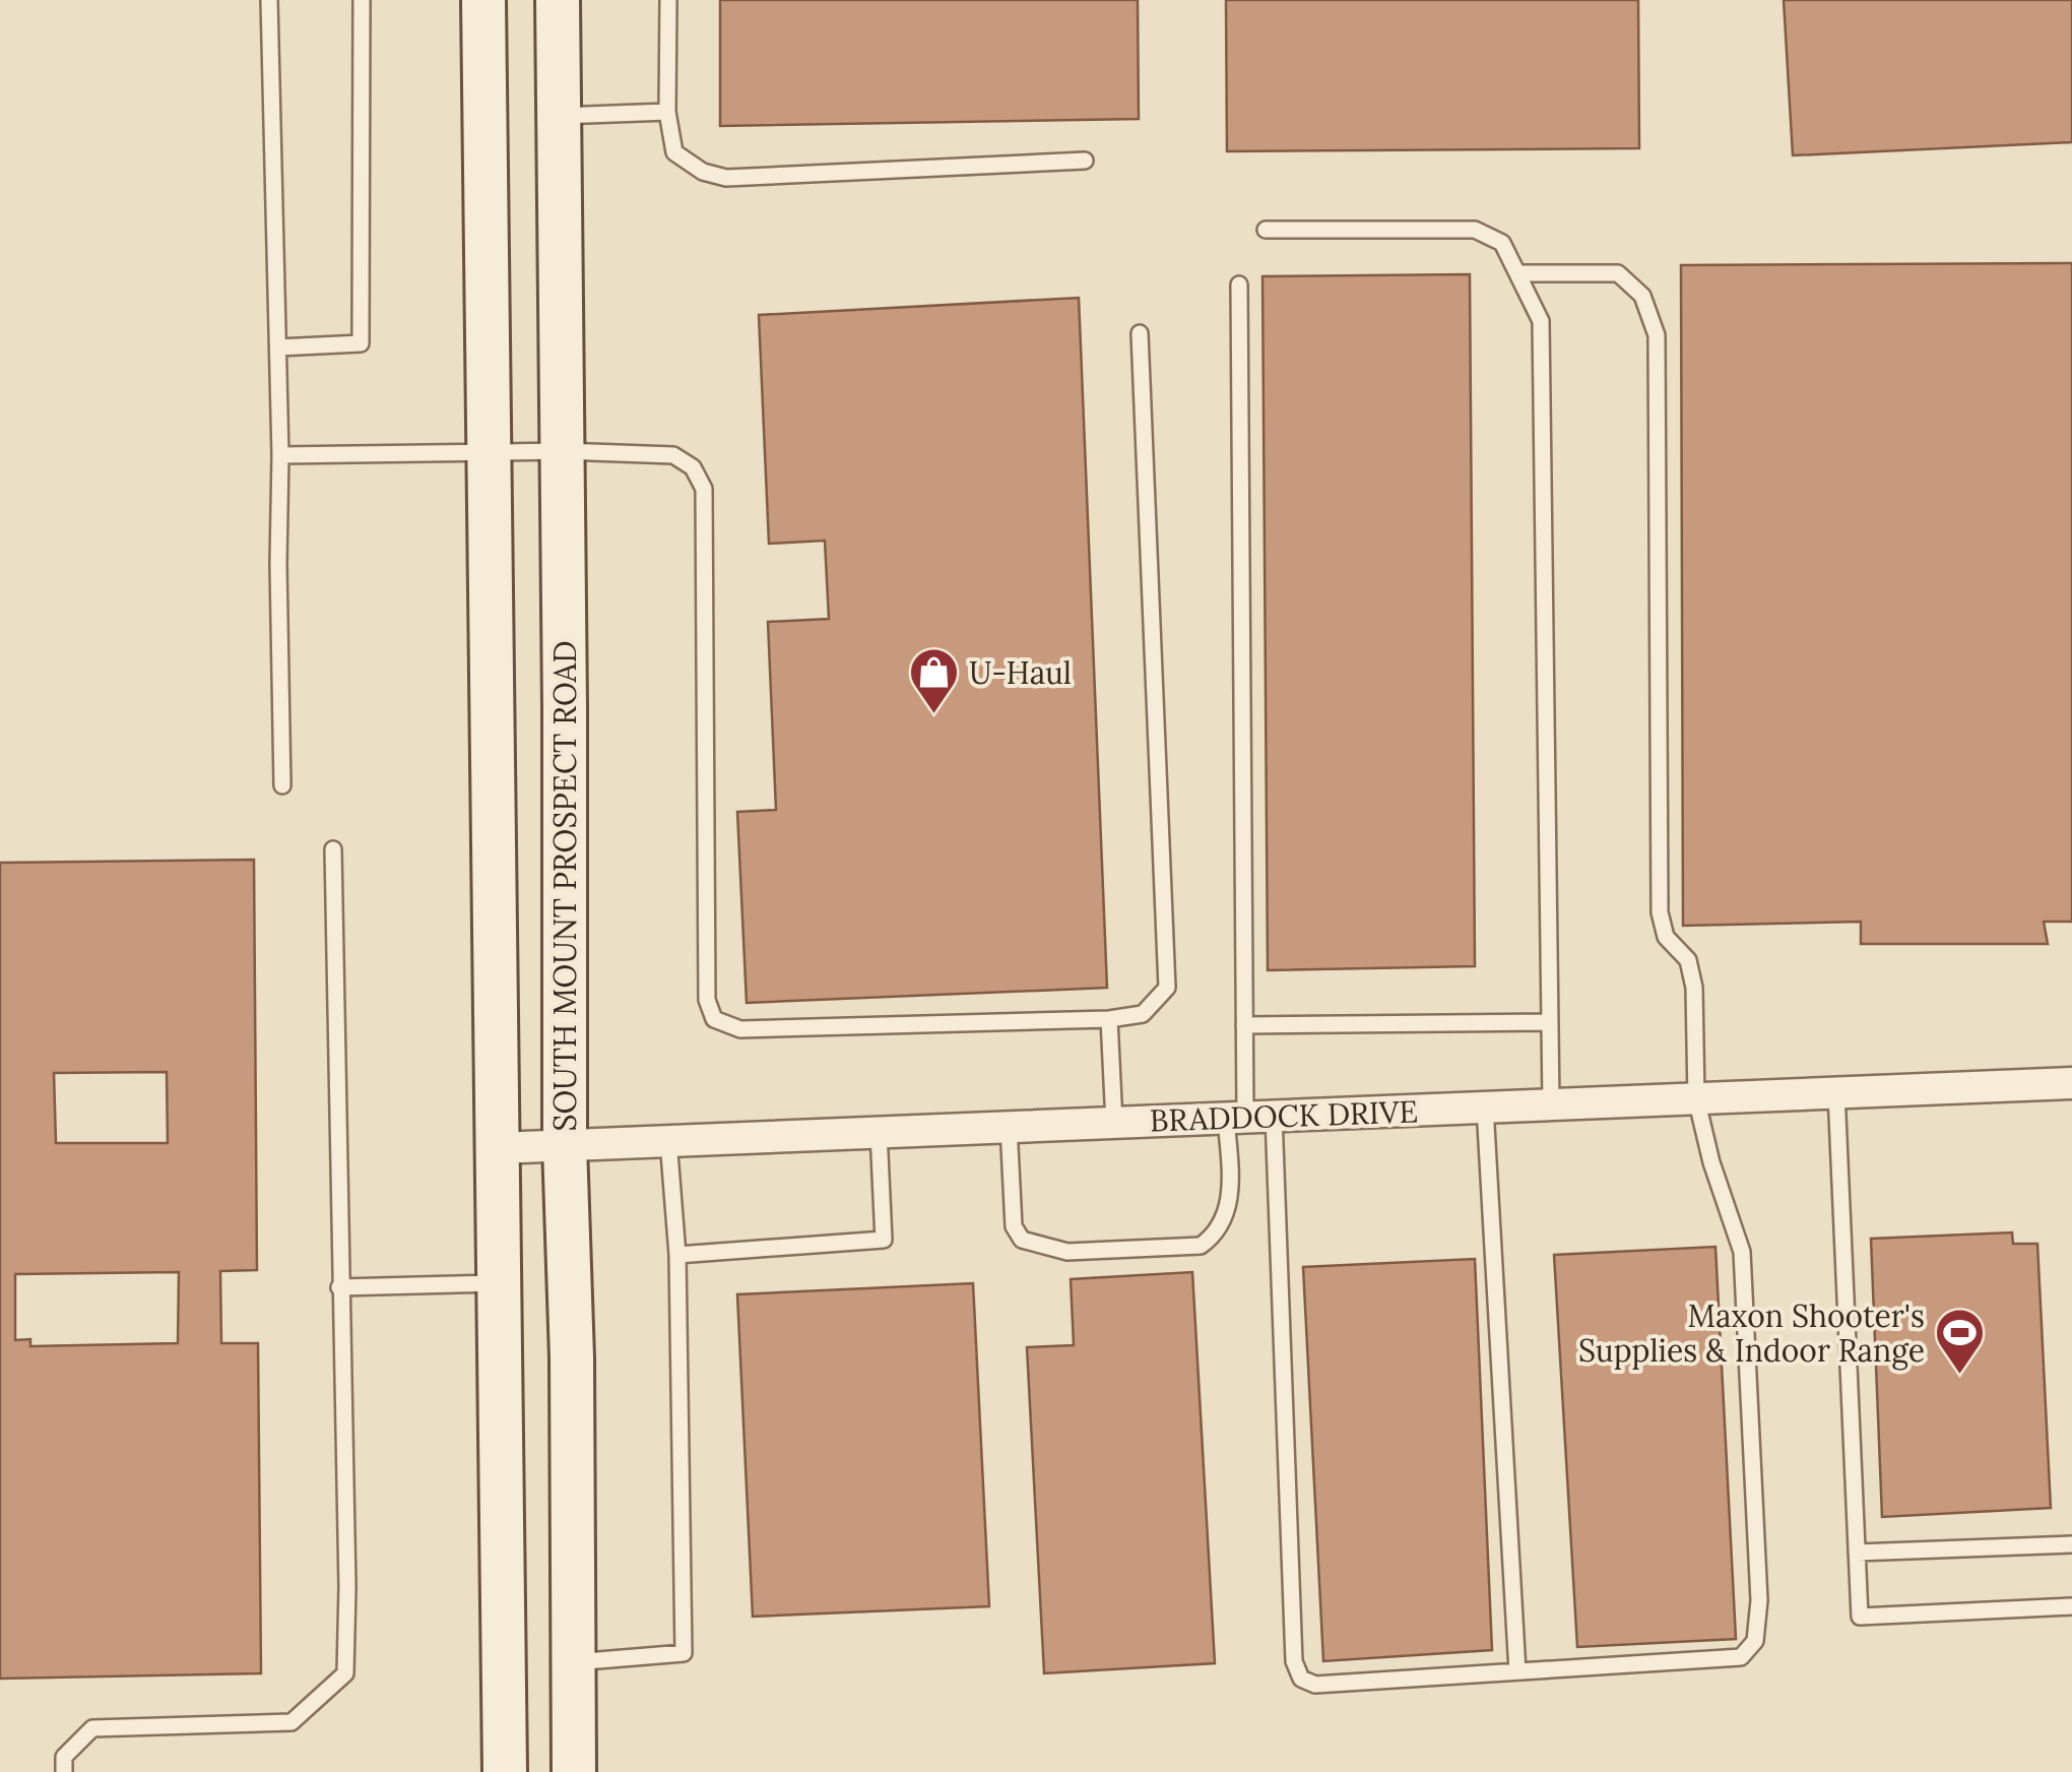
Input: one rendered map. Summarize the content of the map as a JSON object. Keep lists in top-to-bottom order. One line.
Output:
{"streets":{"main road":["SOUTH MOUNT PROSPECT ROAD"],"street":["BRADDOCK DRIVE"]},"crossings":[["SOUTH MOUNT PROSPECT ROAD","BRADDOCK DRIVE"]],"places":{"shop":["U-Haul"],"sports":["Maxon Shooter's Supplies & Indoor Range"]}}
